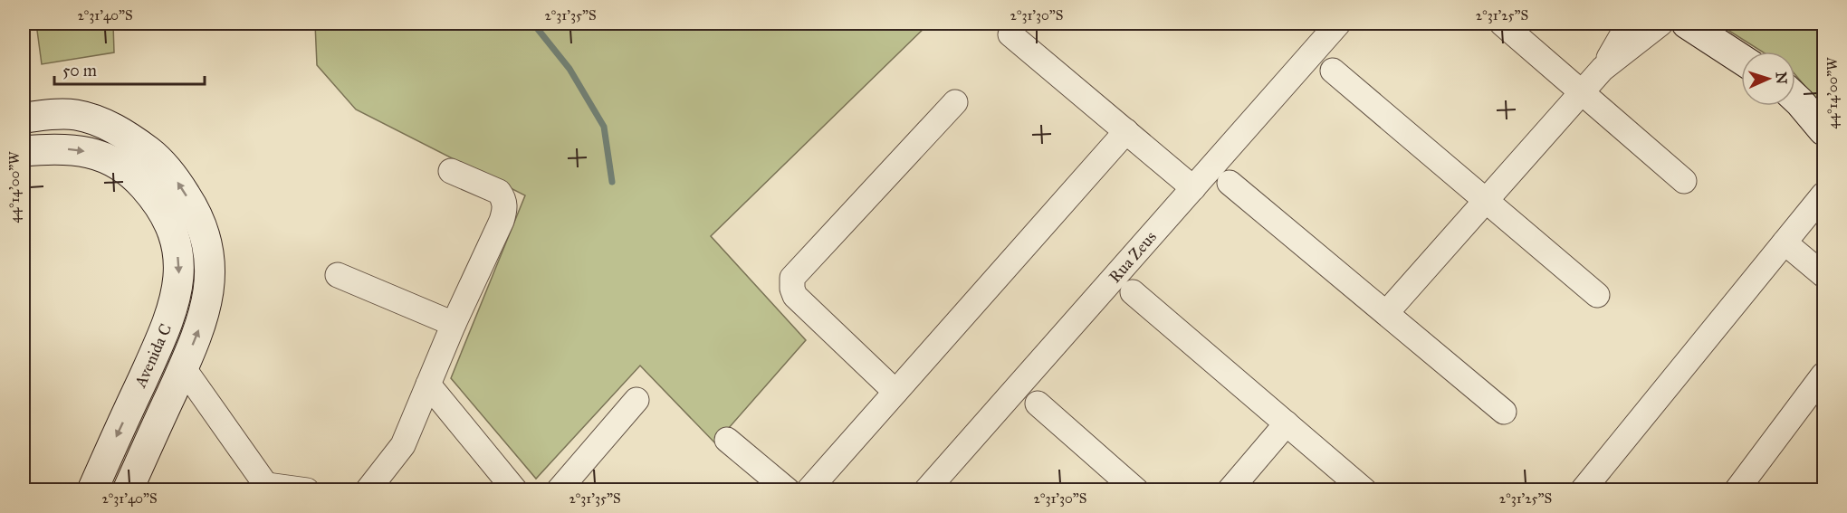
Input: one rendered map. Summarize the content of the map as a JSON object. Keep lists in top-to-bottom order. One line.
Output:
{"streets":{"street":["Rua Zeus","Avenida C"]},"scale_bar":"50 m","north":"right","coordinates":["2°31'40\"S","2°31'35\"S","2°31'30\"S","2°31'25\"S","44°14'00\"W"]}
